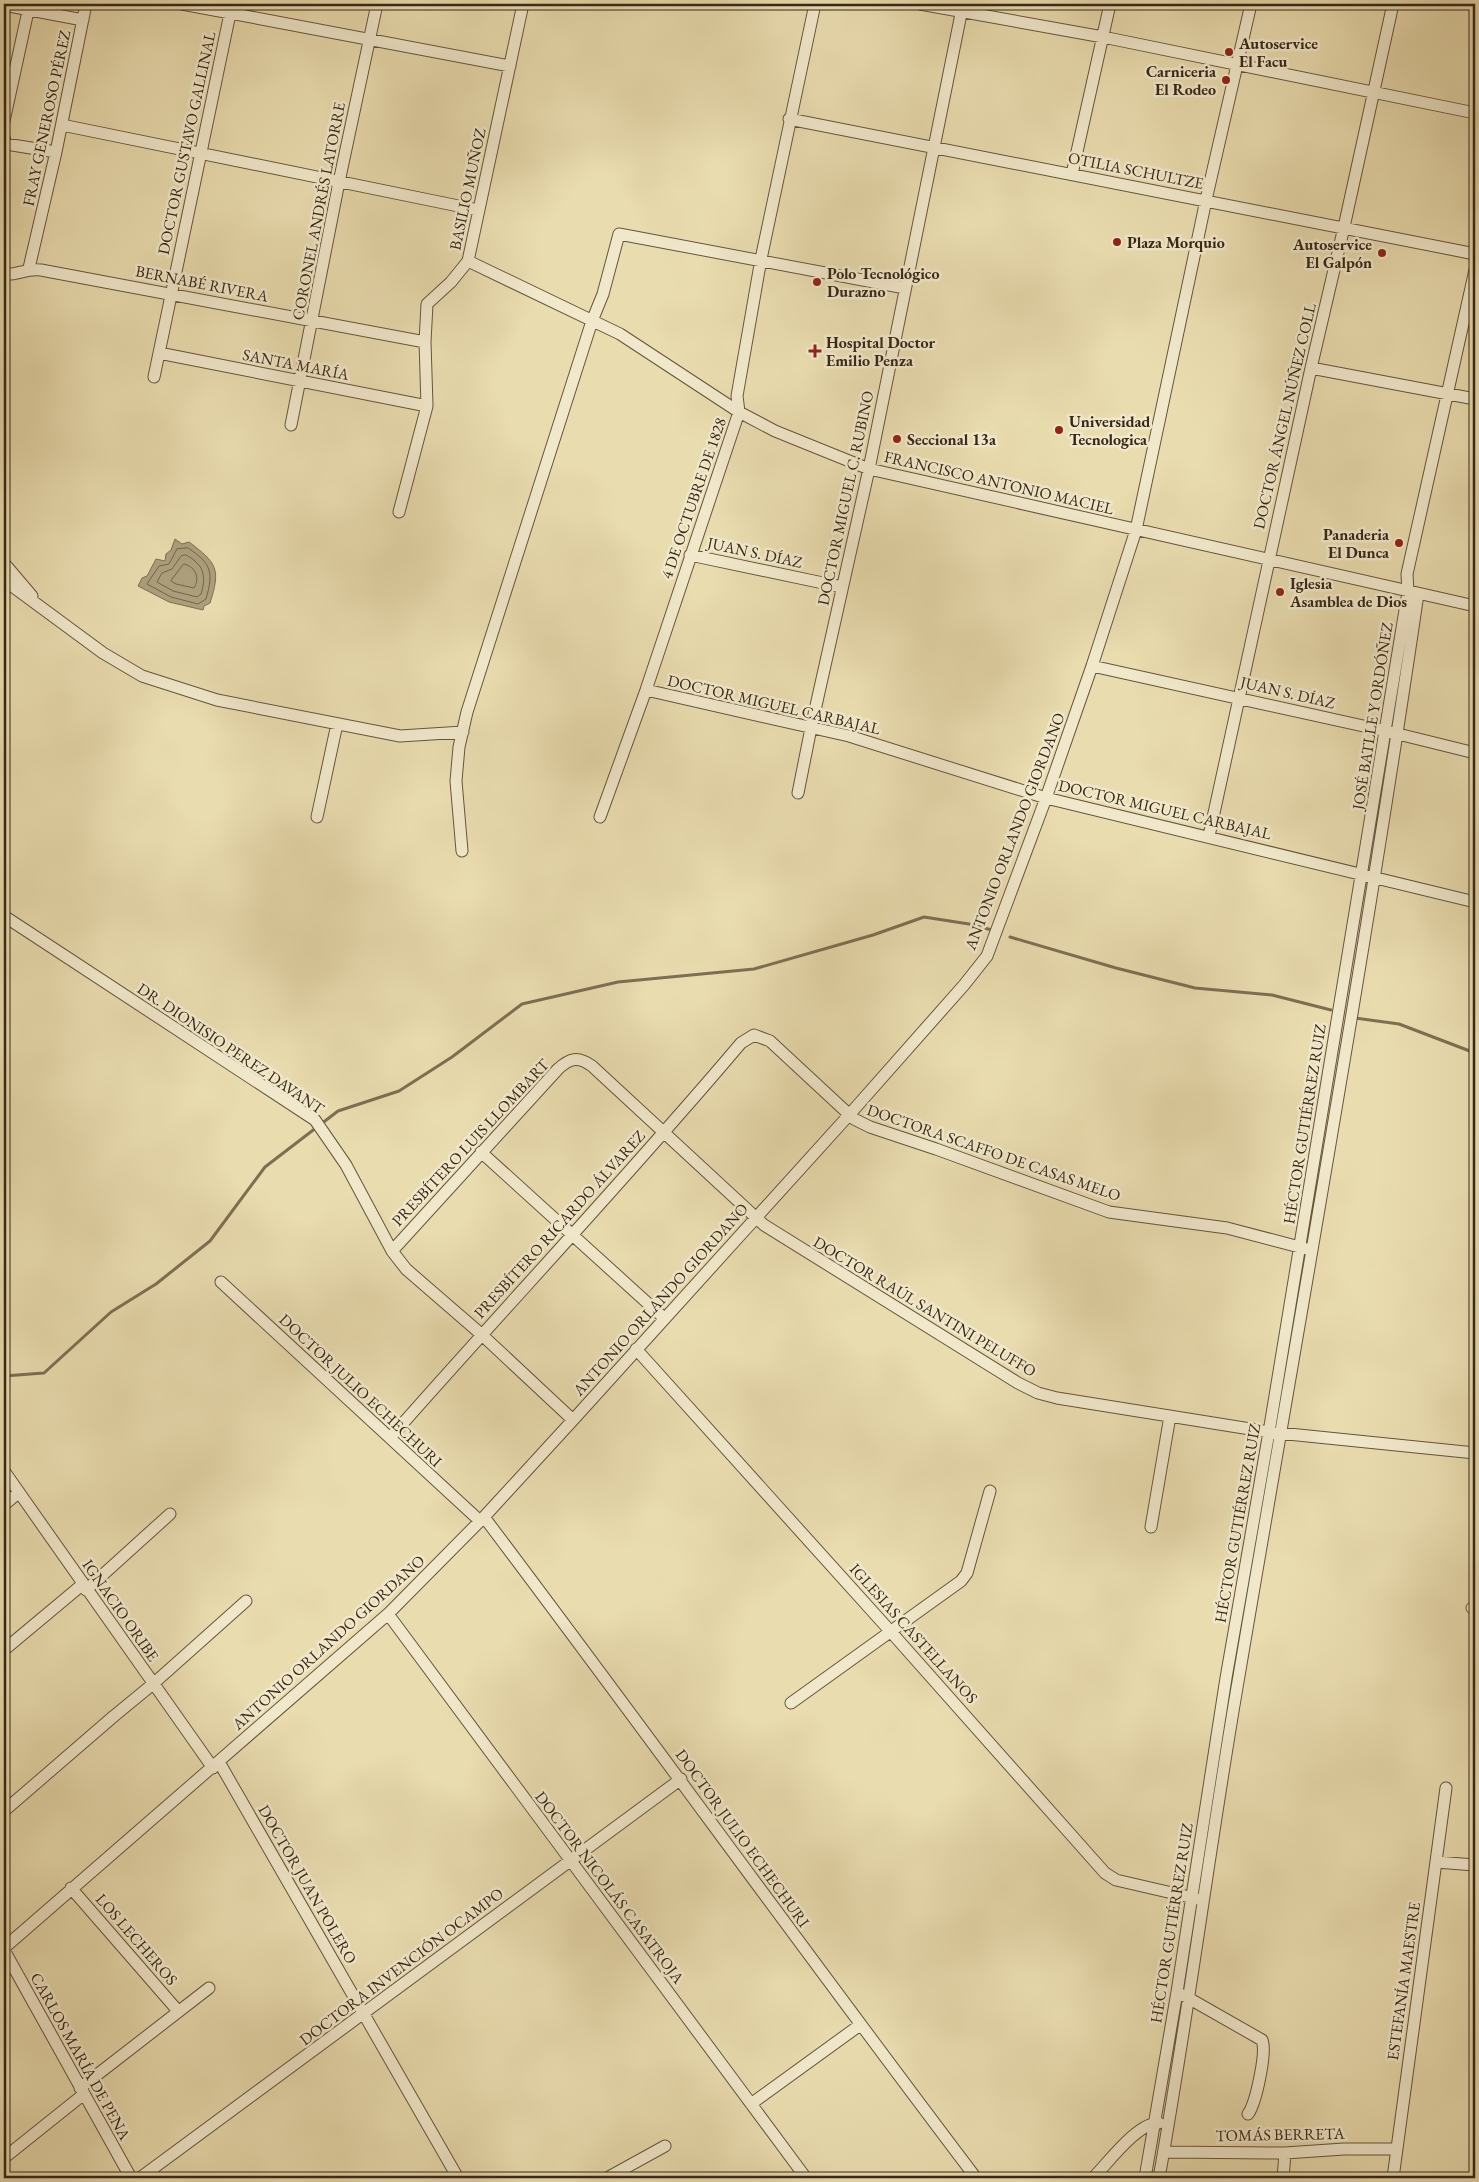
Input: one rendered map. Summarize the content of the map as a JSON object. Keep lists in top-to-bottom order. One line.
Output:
{"streets":{"street":["FRAY GENEROSO PÉREZ","DOCTOR GUSTAVO GALLINAL","OTILIA SCHULTZE","BASILIO MUÑOZ","CORONEL ANDRÉS LATORRE","BERNABÉ RIVERA","SANTA MARÍA","DOCTOR ÁNGEL NÚÑEZ COLL","FRANCISCO ANTONIO MACIEL","4 DE OCTUBRE DE 1828","DOCTOR MIGUEL C. RUBINO","JUAN S. DÍAZ","DOCTOR MIGUEL CARBAJAL","JOSÉ BATLLE Y ORDÓÑEZ","ANTONIO ORLANDO GIORDANO","DR. DIONISIO PEREZ DAVANT","HÉCTOR GUTIÉRREZ RUIZ","PRESBÍTERO LUIS LLOMBART","DOCTORA SCAFFO DE CASAS MELO","PRESBÍTERO RICARDO ÁLVAREZ","DOCTOR RAÚL SANTINI PELUFFO","DOCTOR JULIO ECHECHURI","IGNACIO ORIBE","IGLESIAS CASTELLANOS","DOCTOR JUAN POLERO","DOCTOR NICOLÁS CASATROJA","LOS LECHEROS","DOCTORA INVENCIÓN OCAMPO","ESTEFANÍA MAESTRE","CARLOS MARÍA DE PENA","TOMÁS BERRETA"]},"crossings":[["FRAY GENEROSO PÉREZ","BERNABÉ RIVERA"],["DOCTOR GUSTAVO GALLINAL","BERNABÉ RIVERA"],["DOCTOR GUSTAVO GALLINAL","SANTA MARÍA"],["OTILIA SCHULTZE","DOCTOR ÁNGEL NÚÑEZ COLL"],["OTILIA SCHULTZE","4 DE OCTUBRE DE 1828"],["OTILIA SCHULTZE","DOCTOR MIGUEL C. RUBINO"],["OTILIA SCHULTZE","ANTONIO ORLANDO GIORDANO"],["BASILIO MUÑOZ","BERNABÉ RIVERA"],["BASILIO MUÑOZ","SANTA MARÍA"],["BASILIO MUÑOZ","FRANCISCO ANTONIO MACIEL"],["CORONEL ANDRÉS LATORRE","BERNABÉ RIVERA"],["CORONEL ANDRÉS LATORRE","SANTA MARÍA"],["DOCTOR ÁNGEL NÚÑEZ COLL","FRANCISCO ANTONIO MACIEL"],["DOCTOR ÁNGEL NÚÑEZ COLL","JUAN S. DÍAZ"],["DOCTOR ÁNGEL NÚÑEZ COLL","DOCTOR MIGUEL CARBAJAL"],["FRANCISCO ANTONIO MACIEL","4 DE OCTUBRE DE 1828"],["FRANCISCO ANTONIO MACIEL","DOCTOR MIGUEL C. RUBINO"],["FRANCISCO ANTONIO MACIEL","JOSÉ BATLLE Y ORDÓÑEZ"],["FRANCISCO ANTONIO MACIEL","ANTONIO ORLANDO GIORDANO"],["4 DE OCTUBRE DE 1828","JUAN S. DÍAZ"],["4 DE OCTUBRE DE 1828","DOCTOR MIGUEL CARBAJAL"],["DOCTOR MIGUEL C. RUBINO","JUAN S. DÍAZ"],["DOCTOR MIGUEL C. RUBINO","DOCTOR MIGUEL CARBAJAL"],["JUAN S. DÍAZ","JOSÉ BATLLE Y ORDÓÑEZ"],["JUAN S. DÍAZ","ANTONIO ORLANDO GIORDANO"],["DOCTOR MIGUEL CARBAJAL","JOSÉ BATLLE Y ORDÓÑEZ"],["DOCTOR MIGUEL CARBAJAL","ANTONIO ORLANDO GIORDANO"],["DOCTOR MIGUEL CARBAJAL","HÉCTOR GUTIÉRREZ RUIZ"],["JOSÉ BATLLE Y ORDÓÑEZ","HÉCTOR GUTIÉRREZ RUIZ"],["ANTONIO ORLANDO GIORDANO","DR. DIONISIO PEREZ DAVANT"],["ANTONIO ORLANDO GIORDANO","DOCTORA SCAFFO DE CASAS MELO"],["ANTONIO ORLANDO GIORDANO","DOCTOR RAÚL SANTINI PELUFFO"],["ANTONIO ORLANDO GIORDANO","DOCTOR JULIO ECHECHURI"],["ANTONIO ORLANDO GIORDANO","IGNACIO ORIBE"],["ANTONIO ORLANDO GIORDANO","IGLESIAS CASTELLANOS"],["ANTONIO ORLANDO GIORDANO","DOCTOR JUAN POLERO"],["ANTONIO ORLANDO GIORDANO","DOCTOR NICOLÁS CASATROJA"],["ANTONIO ORLANDO GIORDANO","LOS LECHEROS"],["ANTONIO ORLANDO GIORDANO","CARLOS MARÍA DE PENA"],["DR. DIONISIO PEREZ DAVANT","PRESBÍTERO LUIS LLOMBART"],["DR. DIONISIO PEREZ DAVANT","PRESBÍTERO RICARDO ÁLVAREZ"],["HÉCTOR GUTIÉRREZ RUIZ","DOCTORA SCAFFO DE CASAS MELO"],["HÉCTOR GUTIÉRREZ RUIZ","DOCTOR RAÚL SANTINI PELUFFO"],["HÉCTOR GUTIÉRREZ RUIZ","IGLESIAS CASTELLANOS"],["HÉCTOR GUTIÉRREZ RUIZ","TOMÁS BERRETA"],["PRESBÍTERO LUIS LLOMBART","DOCTOR RAÚL SANTINI PELUFFO"],["DOCTORA SCAFFO DE CASAS MELO","PRESBÍTERO RICARDO ÁLVAREZ"],["PRESBÍTERO RICARDO ÁLVAREZ","DOCTOR RAÚL SANTINI PELUFFO"],["PRESBÍTERO RICARDO ÁLVAREZ","DOCTOR JULIO ECHECHURI"],["DOCTOR JULIO ECHECHURI","DOCTORA INVENCIÓN OCAMPO"],["IGNACIO ORIBE","DOCTOR JUAN POLERO"],["DOCTOR JUAN POLERO","DOCTORA INVENCIÓN OCAMPO"],["DOCTOR NICOLÁS CASATROJA","DOCTORA INVENCIÓN OCAMPO"],["ESTEFANÍA MAESTRE","TOMÁS BERRETA"]],"places":{"other":["Autoservice El Facu","Carniceria El Rodeo","Plaza Morquio","Autoservice El Galpón","Polo Tecnológico Durazno","Universidad Tecnologica","Seccional 13a","Panaderia El Dunca","Iglesia Asamblea de Dios"],"health":["Hospital Doctor Emilio Penza"]}}
